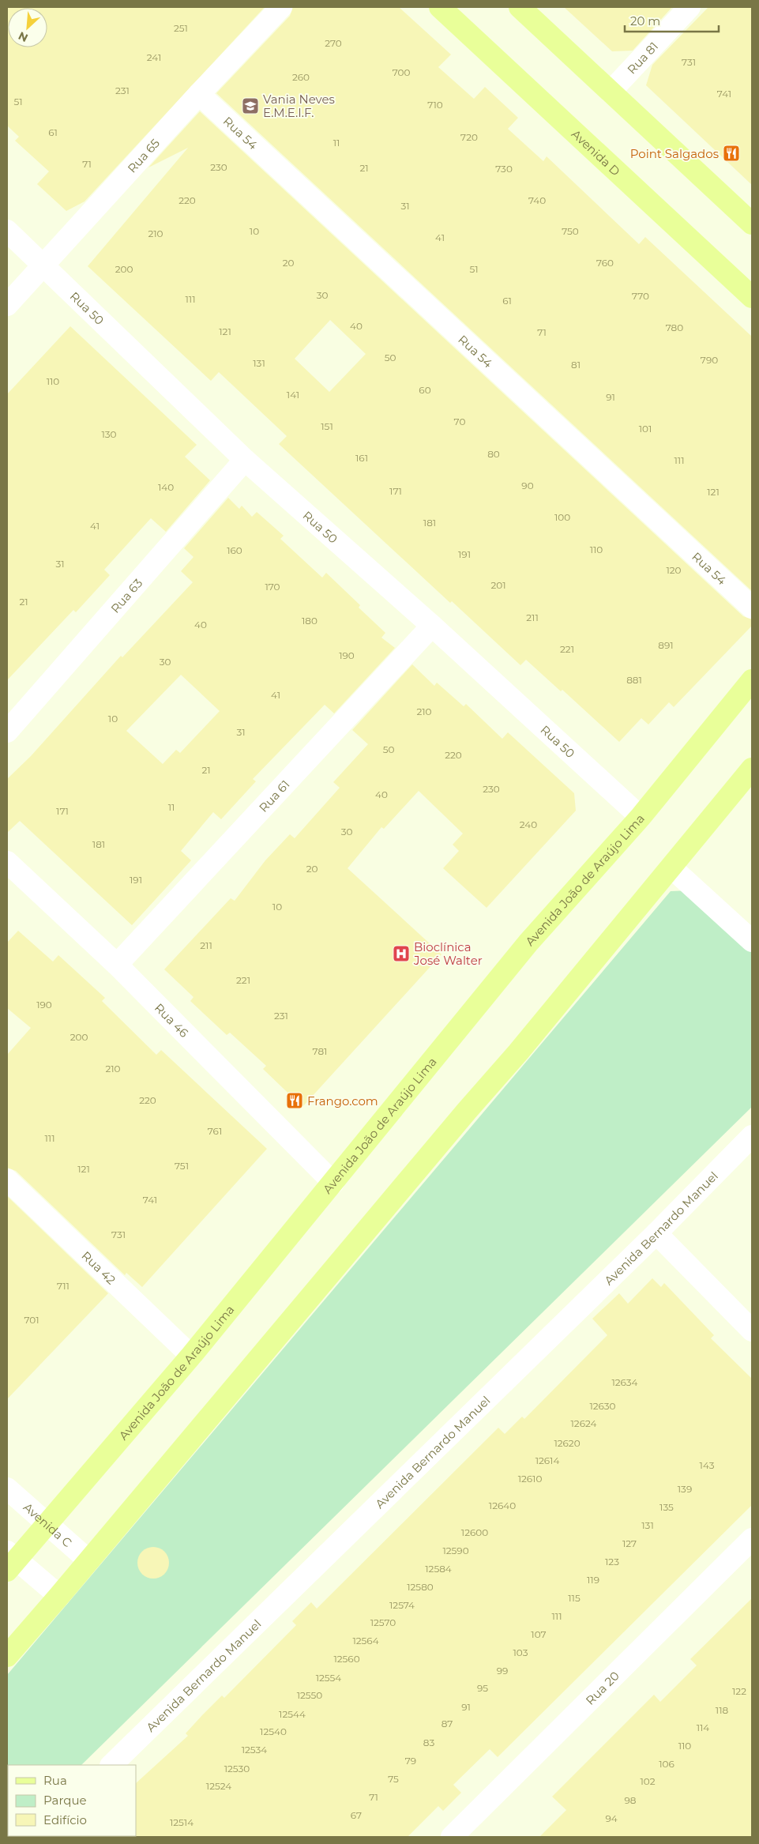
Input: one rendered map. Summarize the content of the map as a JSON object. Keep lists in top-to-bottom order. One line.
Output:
{"streets":{"main road":["Avenida D","Avenida João de Araújo Lima"],"street":["Rua 81","Rua 54","Rua 65","Rua 50","Rua 63","Rua 61","Rua 46","Avenida Bernardo Manuel","Rua 42","Avenida C","Rua 20"]},"crossings":[["Rua 54","Rua 65"],["Rua 65","Rua 50"],["Rua 50","Rua 63"],["Rua 50","Rua 61"],["Rua 50","Avenida João de Araújo Lima"],["Rua 61","Rua 46"],["Avenida João de Araújo Lima","Rua 46"],["Avenida João de Araújo Lima","Rua 42"],["Avenida João de Araújo Lima","Avenida C"]],"places":{"school or university":["Vania Neves E.M.E.I.F."],"restaurant":["Point Salgados","Frango.com"],"hospital":["Bioclínica José Walter"]},"house_numbers":["251","270","241","731","700","260","231","741","51","710","61","720","11","71","230","21","730","220","740","31","10","750","210","41","20","760","200","51","30","770","111","61","40","780","121","71","50","790","131","81","110","60","141","91","70","151","101","130","80","161","111","90","140","171","121","100","181","41","110","160","191","31","120","201","170","21","211","180","40","891","221","190","30","881","41","210","10","31","50","220","21","230","40","11","171","240","30","181","20","191","10","211","221","190","231","200","781","210","220","761","111","751","121","741","731","711","701","12634","12630","12624","12620","12614","143","12610","139","12640","135","131","12600","127","12590","123","12584","119","12580","115","12574","111","12570","107","12564","103","12560","99","12554","95","122","12550","91","118","12544","87","114","12540","83","110","12534","79","106","12530","75","102","12524","71","98","67","94","12514"],"legend":["Rua","Parque","Edifício"],"scale_bar":"20 m","north":"bottom left"}
